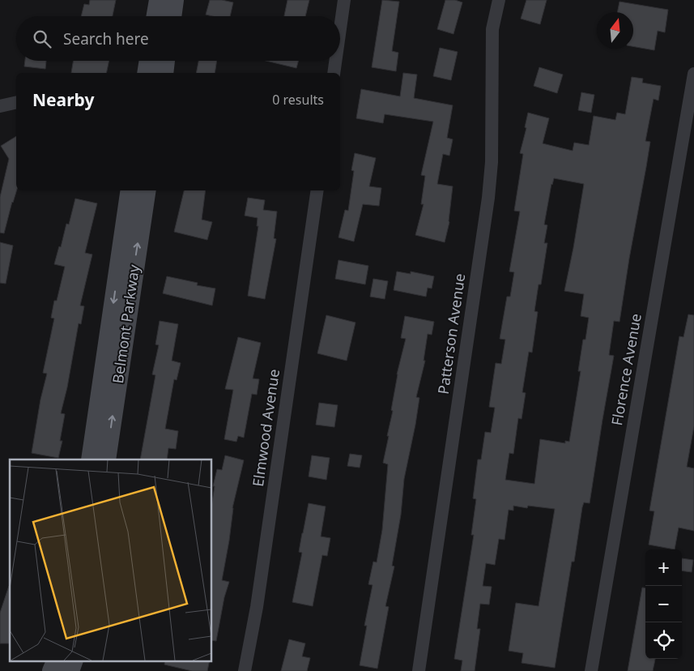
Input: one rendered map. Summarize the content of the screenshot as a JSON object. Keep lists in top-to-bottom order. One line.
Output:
{"streets":{"street":["Belmont Parkway","Patterson Avenue","Florence Avenue","Elmwood Avenue"]},"north":"top","page":{"search":"Search here","heading":["Nearby","0 results"],"map_buttons":["+","−"]}}
